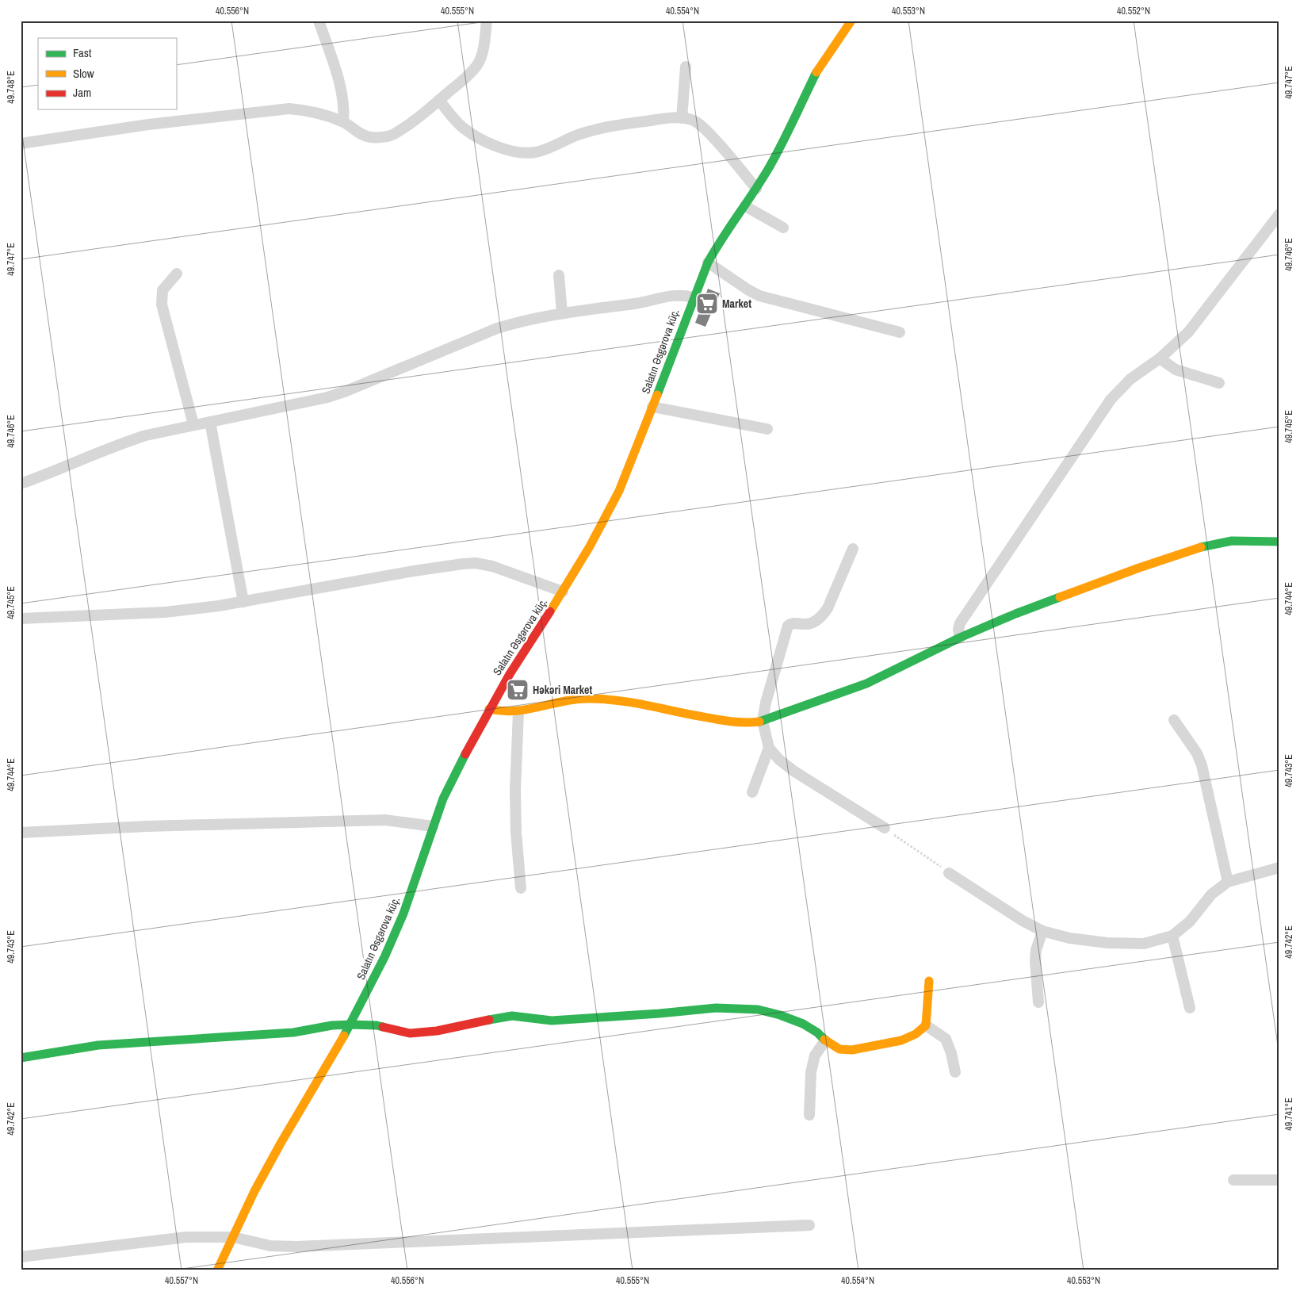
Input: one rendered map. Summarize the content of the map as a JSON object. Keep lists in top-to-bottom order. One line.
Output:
{"streets":{"street":["Salatın Əsgərova küç."]},"places":{"supermarket":["Market","Həkəri Market"]},"legend":["Fast","Slow","Jam"],"coordinates":["40.556°N","40.555°N","40.554°N","40.553°N","40.552°N","49.747°E","49.748°E","49.746°E","49.745°E","49.744°E","49.743°E","49.742°E","49.741°E","40.557°N"]}
